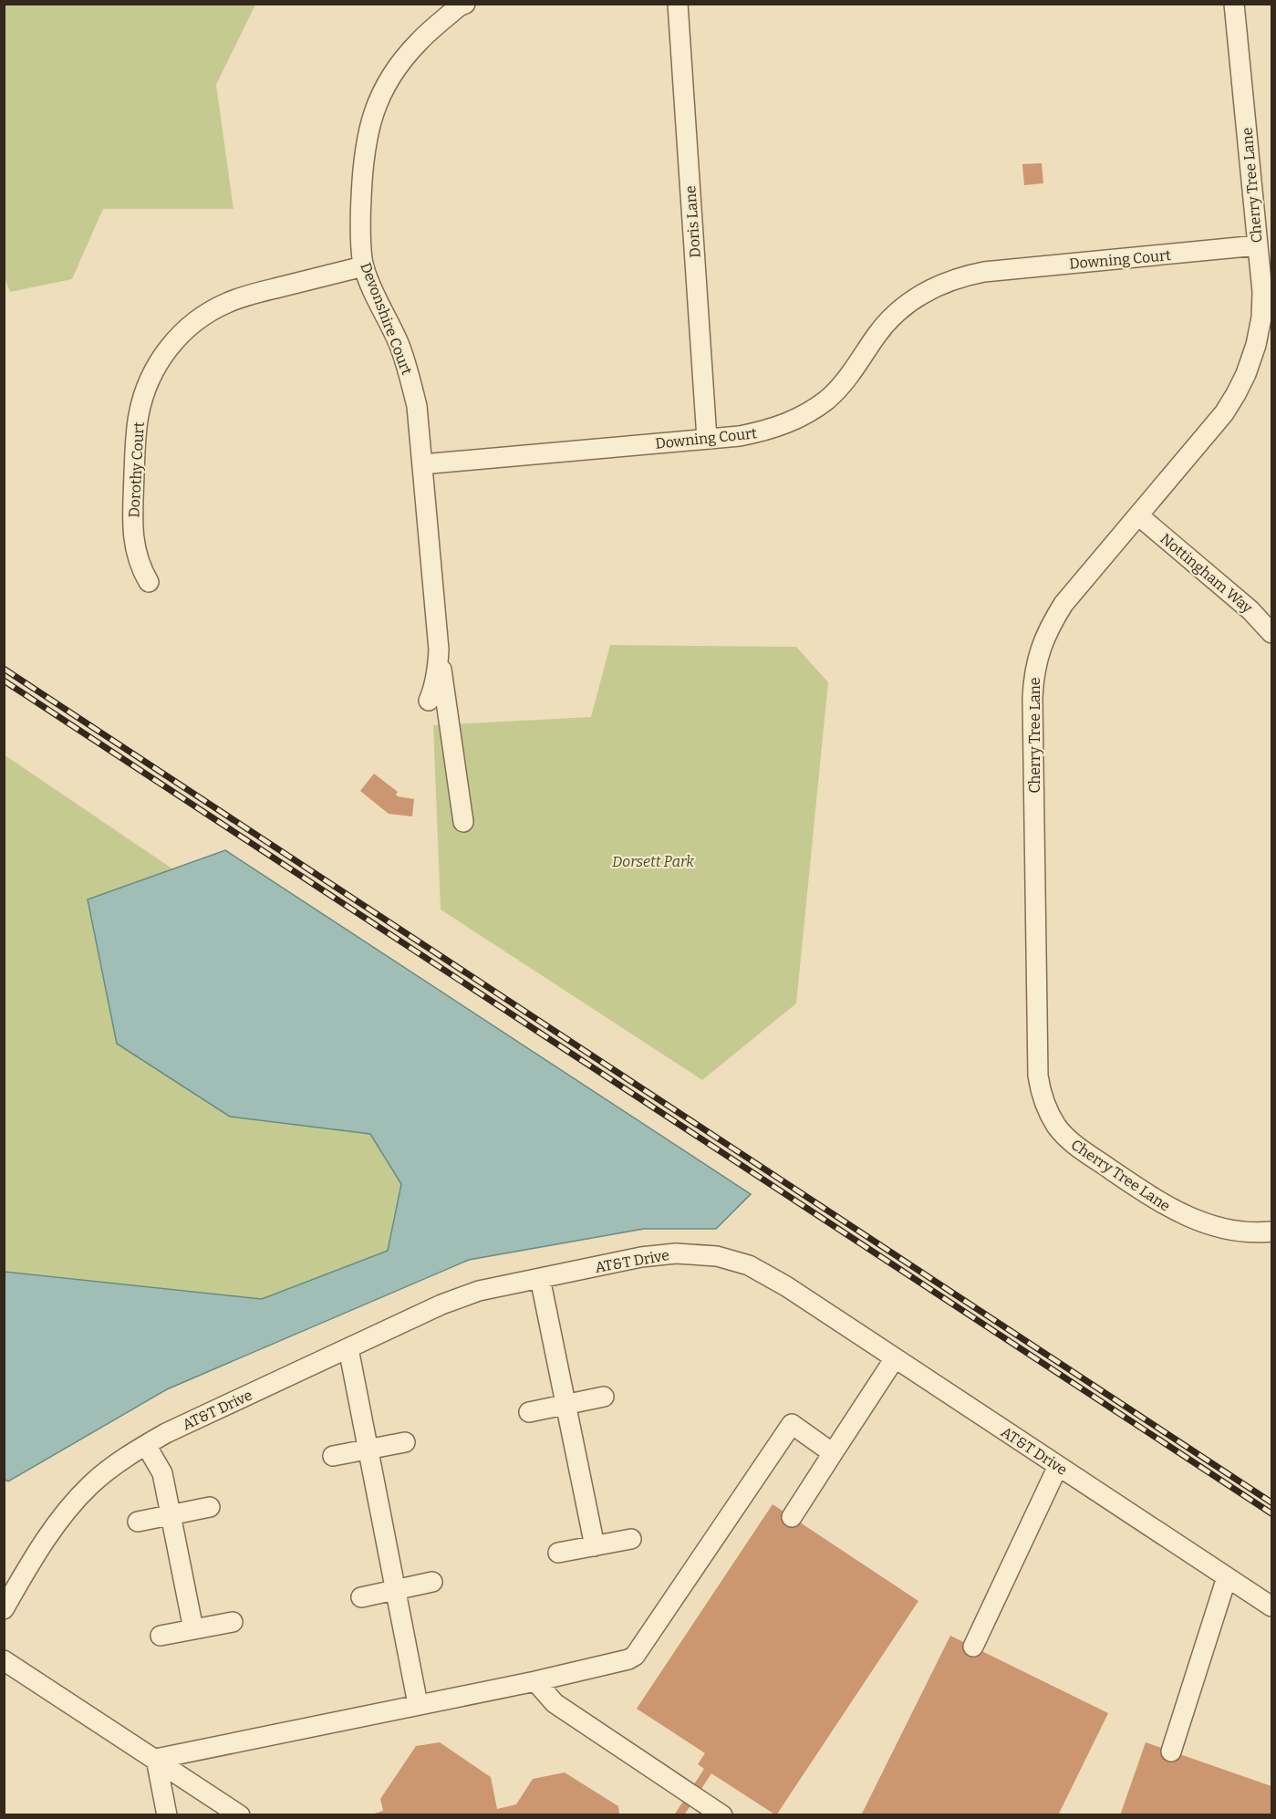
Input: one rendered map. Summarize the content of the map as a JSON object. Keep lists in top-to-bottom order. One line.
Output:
{"streets":{"street":["Cherry Tree Lane","Doris Lane","Downing Court","Devonshire Court","Dorothy Court","Nottingham Way","AT&T Drive"]},"crossings":[["Cherry Tree Lane","Downing Court"],["Cherry Tree Lane","Nottingham Way"],["Doris Lane","Downing Court"],["Downing Court","Devonshire Court"],["Devonshire Court","Dorothy Court"]],"parks":["Dorsett Park"]}
